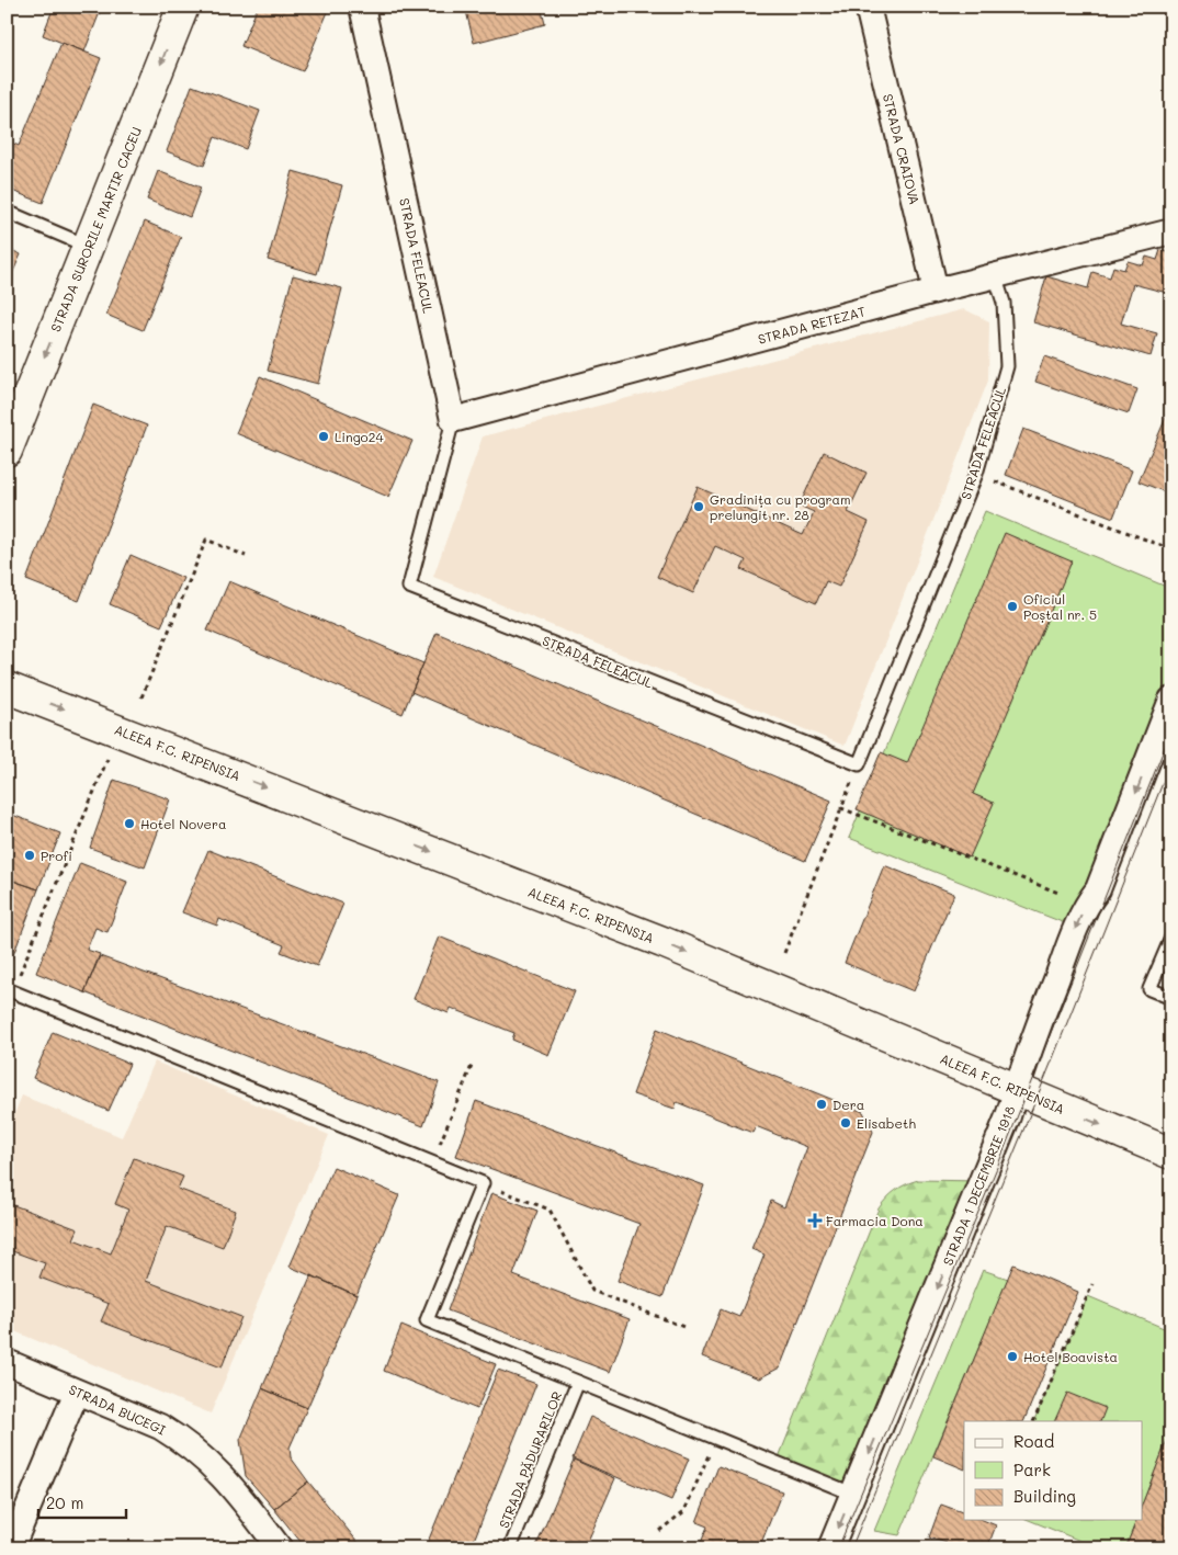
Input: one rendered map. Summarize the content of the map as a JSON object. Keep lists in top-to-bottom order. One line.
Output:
{"streets":{"main road":["STRADA SURORILE MARTIR CACEU","ALEEA F.C. RIPENSIA"],"street":["STRADA CRAIOVA","STRADA FELEACUL","STRADA RETEZAT","STRADA 1 DECEMBRIE 1918","STRADA BUCEGI"],"lane":["STRADA PĂDURARILOR"]},"crossings":[["STRADA CRAIOVA","STRADA RETEZAT"],["STRADA FELEACUL","STRADA RETEZAT"],["ALEEA F.C. RIPENSIA","STRADA 1 DECEMBRIE 1918"]],"one_way":["STRADA SURORILE MARTIR CACEU","ALEEA F.C. RIPENSIA","STRADA 1 DECEMBRIE 1918"],"places":{"other":["Lingo24","Gradinița cu program prelungit nr. 28","Oficiul Poștal nr. 5","Hotel Novera","Profi","Dera","Elisabeth","Hotel Boavista"],"health":["Farmacia Dona"]},"legend":["Road","Park","Building"],"scale_bar":"20 m"}
